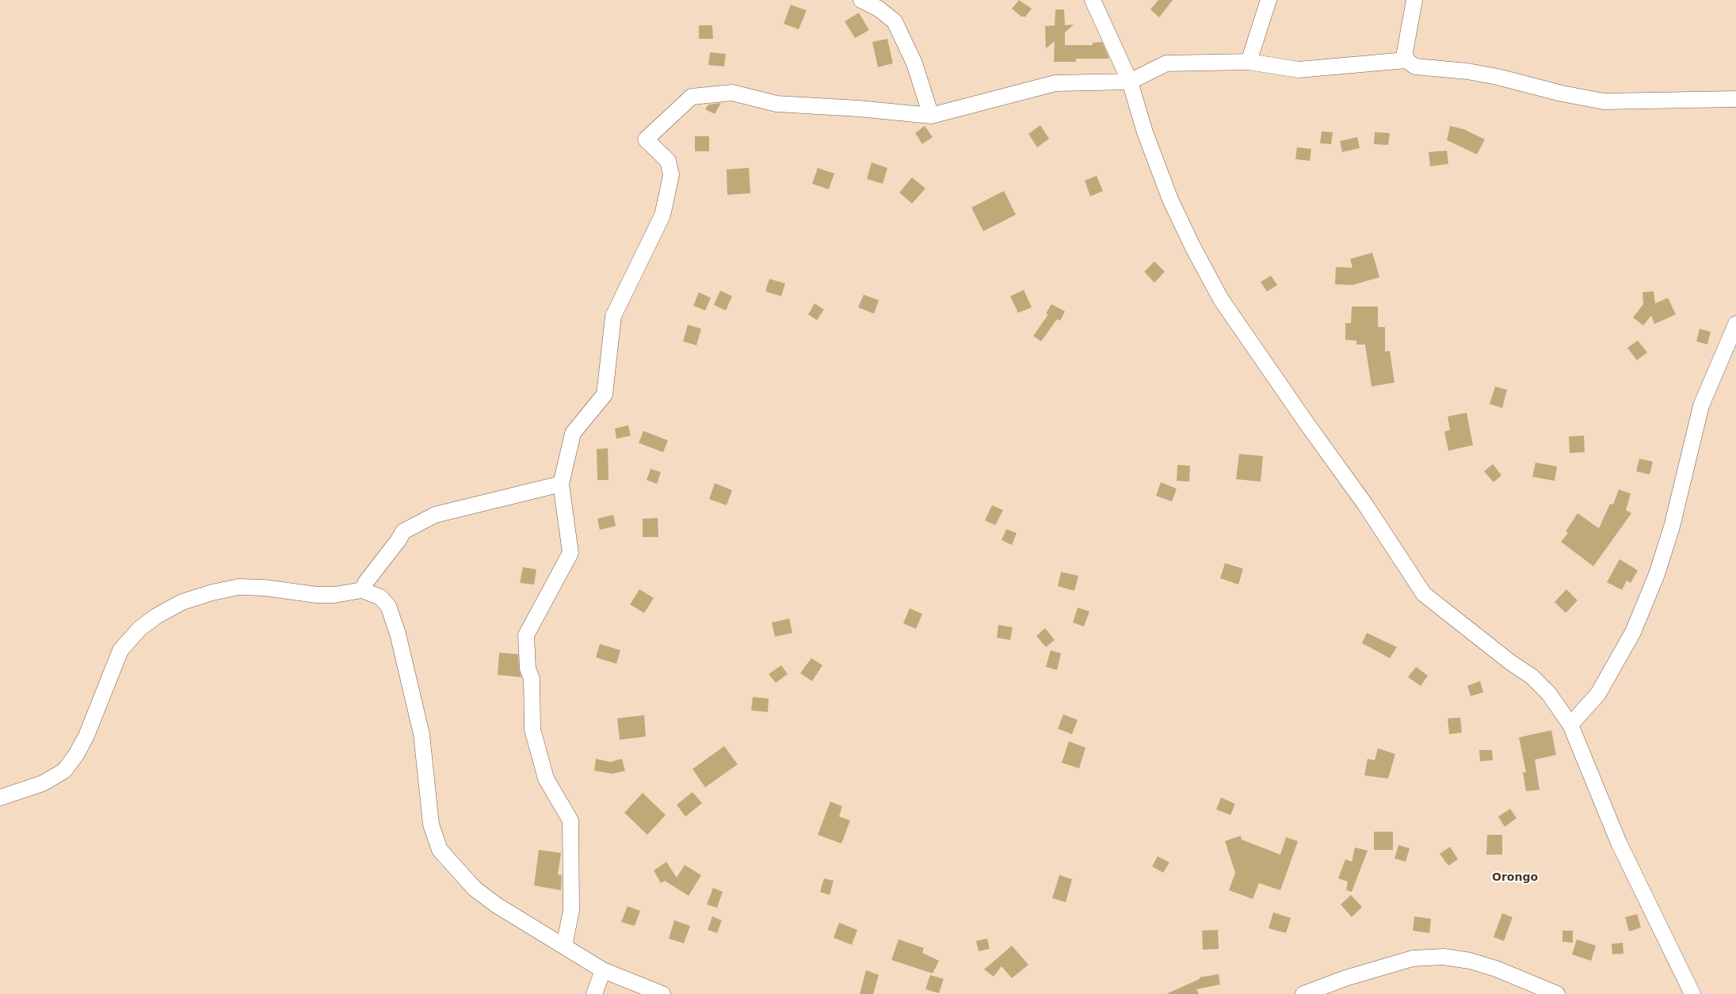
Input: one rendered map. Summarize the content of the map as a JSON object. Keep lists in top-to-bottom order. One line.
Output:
{"districts":["Orongo"]}
